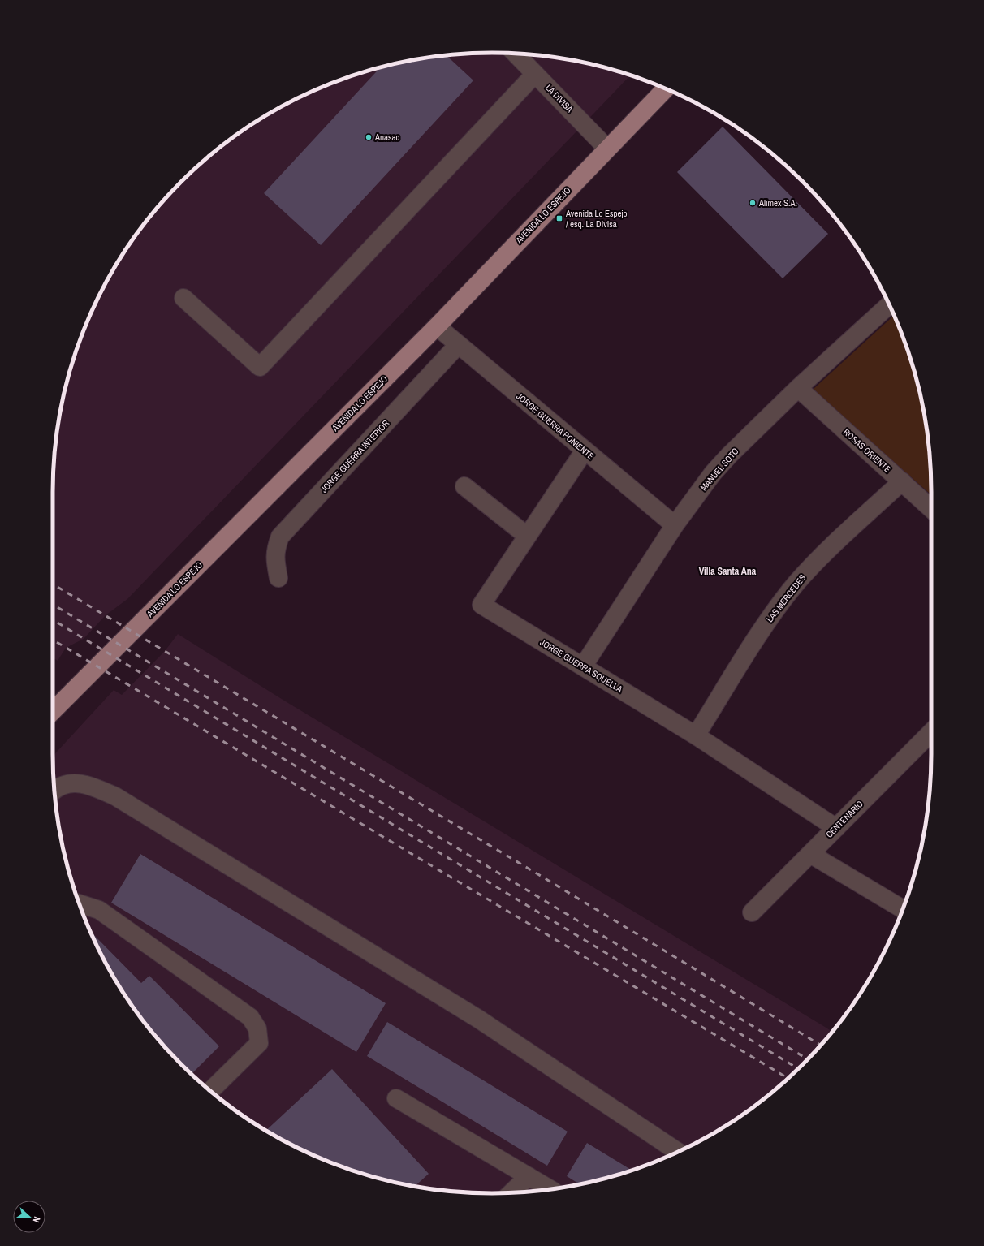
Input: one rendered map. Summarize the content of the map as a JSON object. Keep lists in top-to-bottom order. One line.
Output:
{"streets":{"main road":["AVENIDA LO ESPEJO"],"street":["LA DIVISA","JORGE GUERRA PONIENTE","ROSAS ORIENTE","JORGE GUERRA INTERIOR","MANUEL SOTO","LAS MERCEDES","JORGE GUERRA SQUELLA","CENTENARIO"]},"crossings":[["LA DIVISA","AVENIDA LO ESPEJO"],["AVENIDA LO ESPEJO","JORGE GUERRA PONIENTE"],["JORGE GUERRA PONIENTE","JORGE GUERRA INTERIOR"],["JORGE GUERRA PONIENTE","MANUEL SOTO"],["JORGE GUERRA PONIENTE","JORGE GUERRA SQUELLA"],["ROSAS ORIENTE","MANUEL SOTO"],["ROSAS ORIENTE","LAS MERCEDES"],["MANUEL SOTO","JORGE GUERRA SQUELLA"],["LAS MERCEDES","JORGE GUERRA SQUELLA"],["JORGE GUERRA SQUELLA","CENTENARIO"]],"districts":["Villa Santa Ana"],"places":{"other":["Anasac","Alimex S.A."],"transit":["Avenida Lo Espejo / esq. La Divisa"]},"north":"right"}
